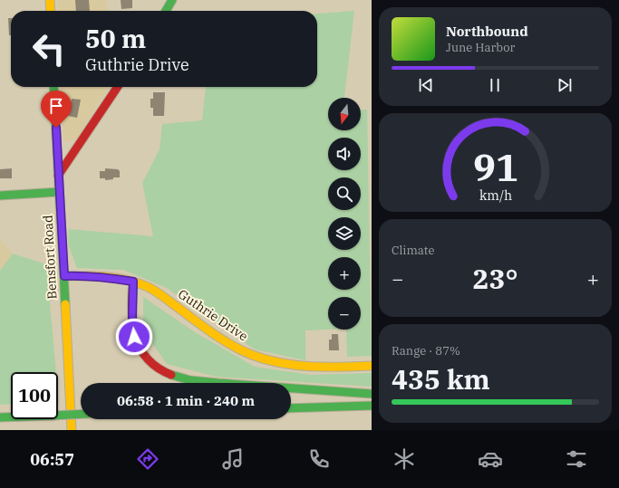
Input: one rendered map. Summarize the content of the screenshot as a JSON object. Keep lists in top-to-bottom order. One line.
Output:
{"streets":{"main road":["Bensfort Road","Guthrie Drive"]},"crossings":[["Bensfort Road","Guthrie Drive"]],"north":"bottom","page":{"turn":["50 m","Guthrie Drive"],"song":["Northbound","June Harbor"],"map_buttons":["+","−"],"tile":["Climate",["Range · 87%","435 km"]],"heat":["−","23°","+"],"limit":"100","trip":"06:58 · 1 min · 240 m","tabs":"06:57","gauge":["91","km/h"]}}
